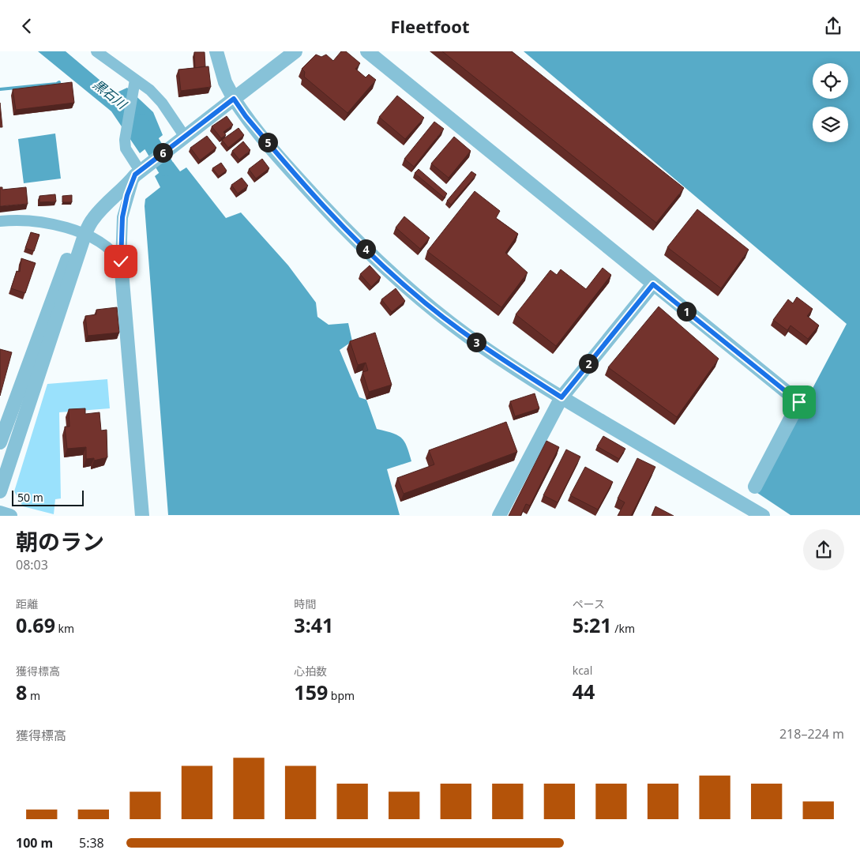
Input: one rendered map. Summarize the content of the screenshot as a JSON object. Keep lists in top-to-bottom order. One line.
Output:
{"water":["黒石川"],"scale_bar":"50 m","page":{"header":"Fleetfoot","pins":["5","6","4","1","3","2"],"scale":"50 m","heading":["朝のラン","08:03"],"stats":[["距離","0.69 km"],["時間","3:41"],["ペース","5:21 /km"],["獲得標高","8 m"],["心拍数","159 bpm"],["kcal","44"]],"chart":["獲得標高","218–224 m"],"list":[{"name":"100 m","note":"5:38"}]}}
